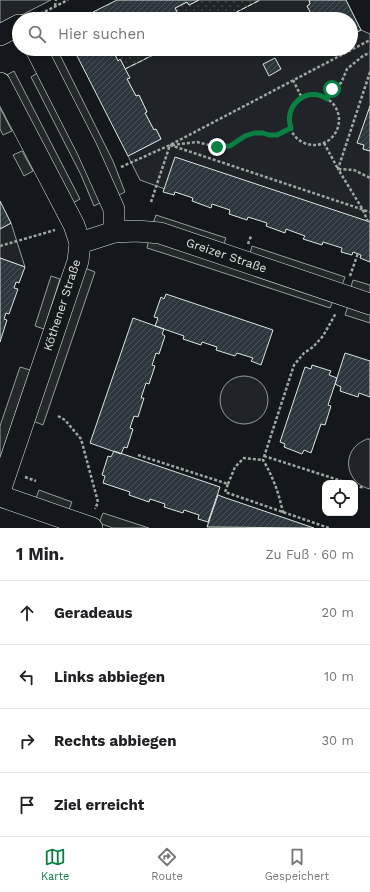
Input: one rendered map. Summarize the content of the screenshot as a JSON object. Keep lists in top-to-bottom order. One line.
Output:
{"streets":{"street":["Greizer Straße","Köthener Straße"]},"crossings":[["Greizer Straße","Köthener Straße"]],"page":{"search":"Hier suchen","heading":["1 Min.","Zu Fuß · 60 m"],"list":[["Geradeaus","20 m"],["Links abbiegen","10 m"],["Rechts abbiegen","30 m"],"Ziel erreicht"],"nav":["Karte","Route","Gespeichert"]}}
